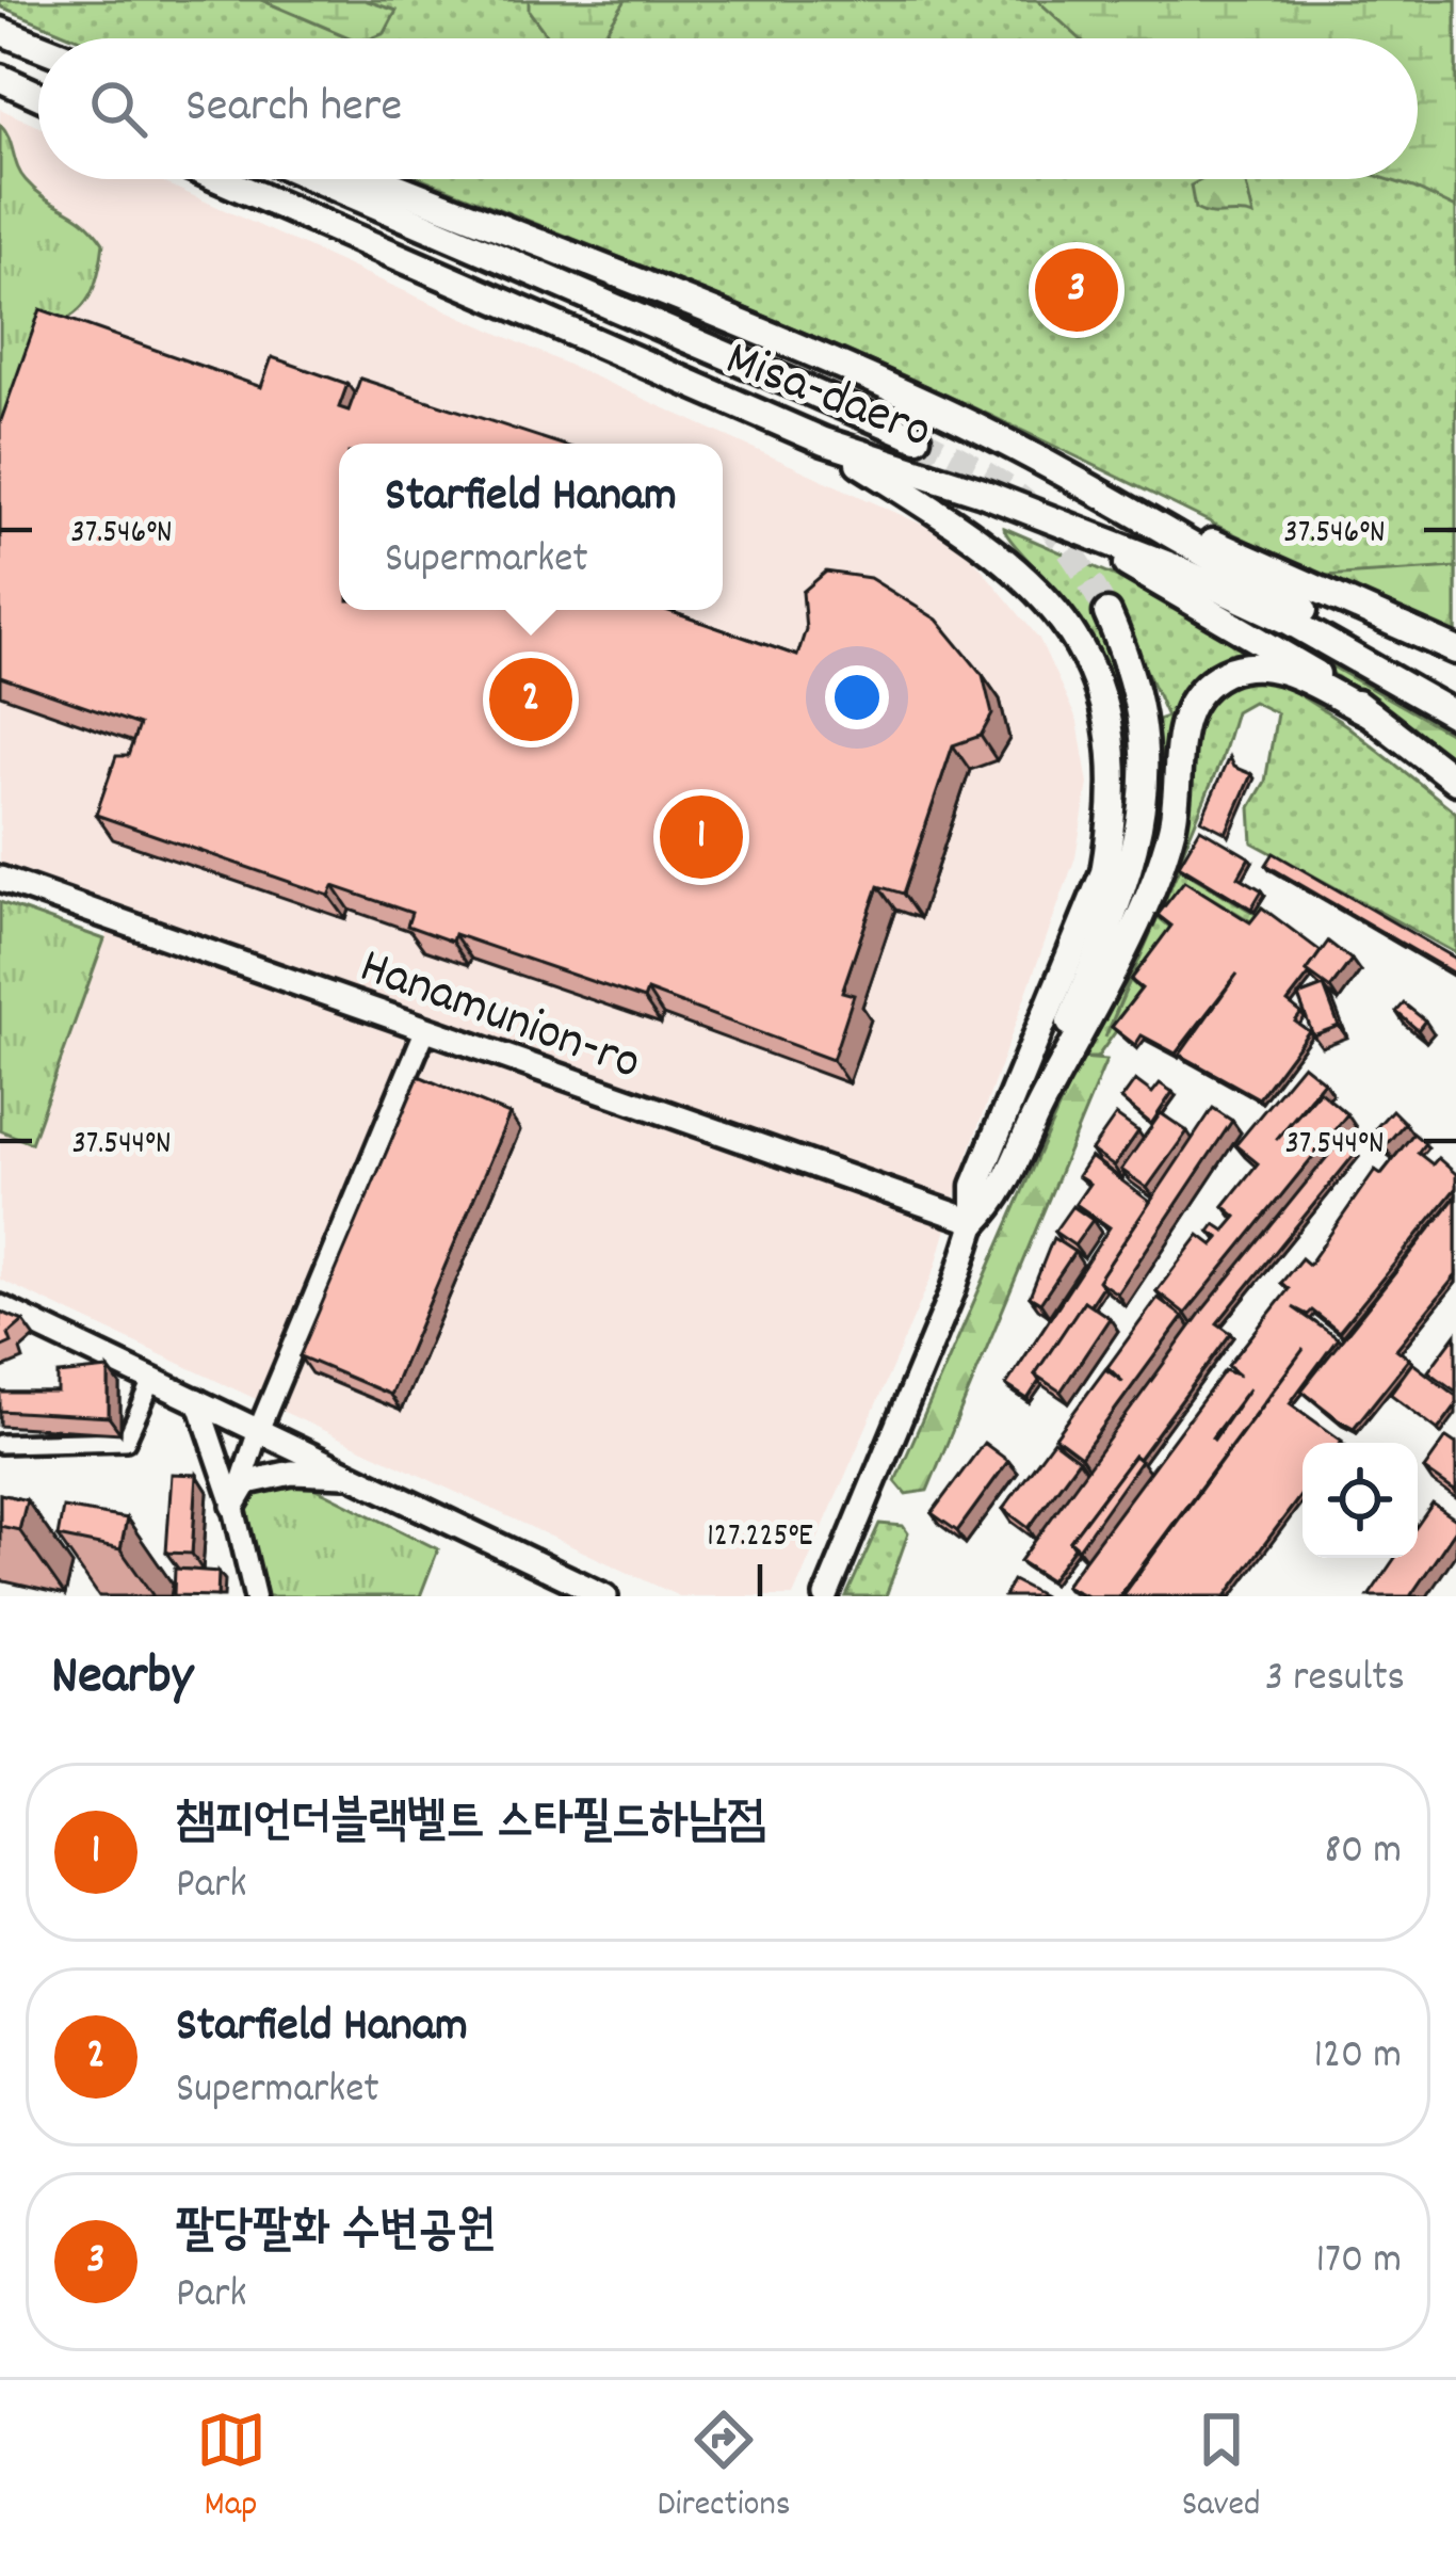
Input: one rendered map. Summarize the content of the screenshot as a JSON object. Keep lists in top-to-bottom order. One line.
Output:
{"streets":{"main road":["Misa-daero","Hanamunion-ro"]},"page":{"search":"Search here","pins":["3","2","1"],"popup":["Starfield Hanam","Supermarket"],"heading":["Nearby","3 results"],"list":[{"mark":"1","name":"챔피언더블랙벨트 스타필드하남점","note":"Park","value":"80 m"},{"mark":"2","name":"Starfield Hanam","note":"Supermarket","value":"120 m"},{"mark":"3","name":"팔당팔화 수변공원","note":"Park","value":"170 m"}],"nav":["Map","Directions","Saved"]},"coordinates":["37.546°N","37.544°N","127.225°E"]}
